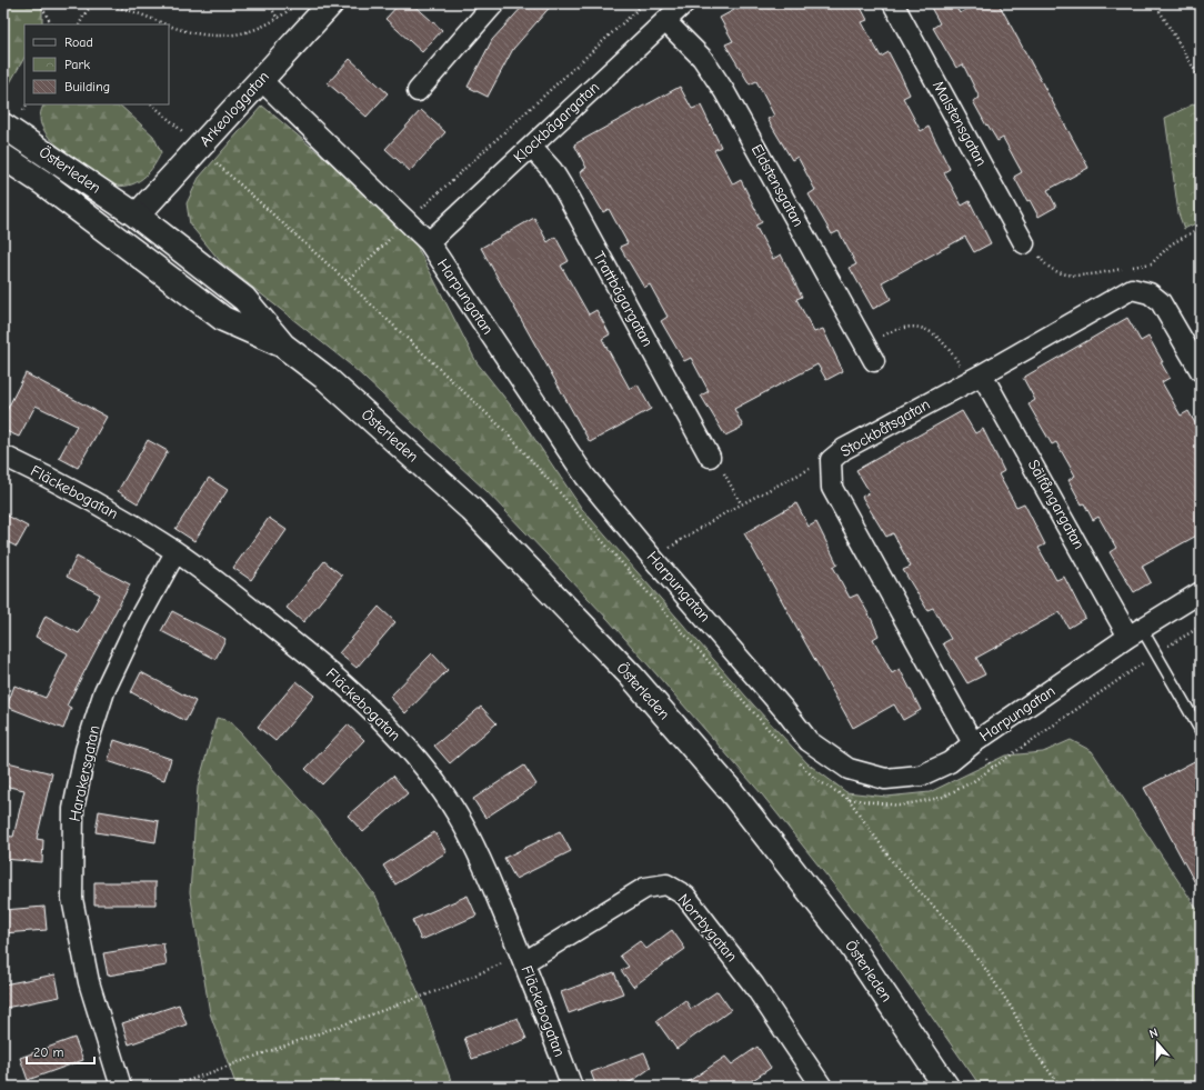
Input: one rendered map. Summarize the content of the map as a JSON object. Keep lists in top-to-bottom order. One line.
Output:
{"streets":{"main road":["Arkeologgatan","Österleden"],"street":["Klockbägargatan","Malstensgatan","Eldstensgatan","Harpungatan","Trattbägargatan","Stockbåtsgatan","Fläckebogatan","Sälfångargatan","Harakersgatan","Norrbygatan"]},"crossings":[["Arkeologgatan","Österleden"],["Arkeologgatan","Harpungatan"],["Klockbägargatan","Eldstensgatan"],["Klockbägargatan","Harpungatan"],["Klockbägargatan","Trattbägargatan"],["Harpungatan","Stockbåtsgatan"],["Harpungatan","Sälfångargatan"],["Stockbåtsgatan","Sälfångargatan"],["Fläckebogatan","Harakersgatan"],["Fläckebogatan","Norrbygatan"]],"legend":["Road","Park","Building"],"scale_bar":"20 m","north":"top"}
